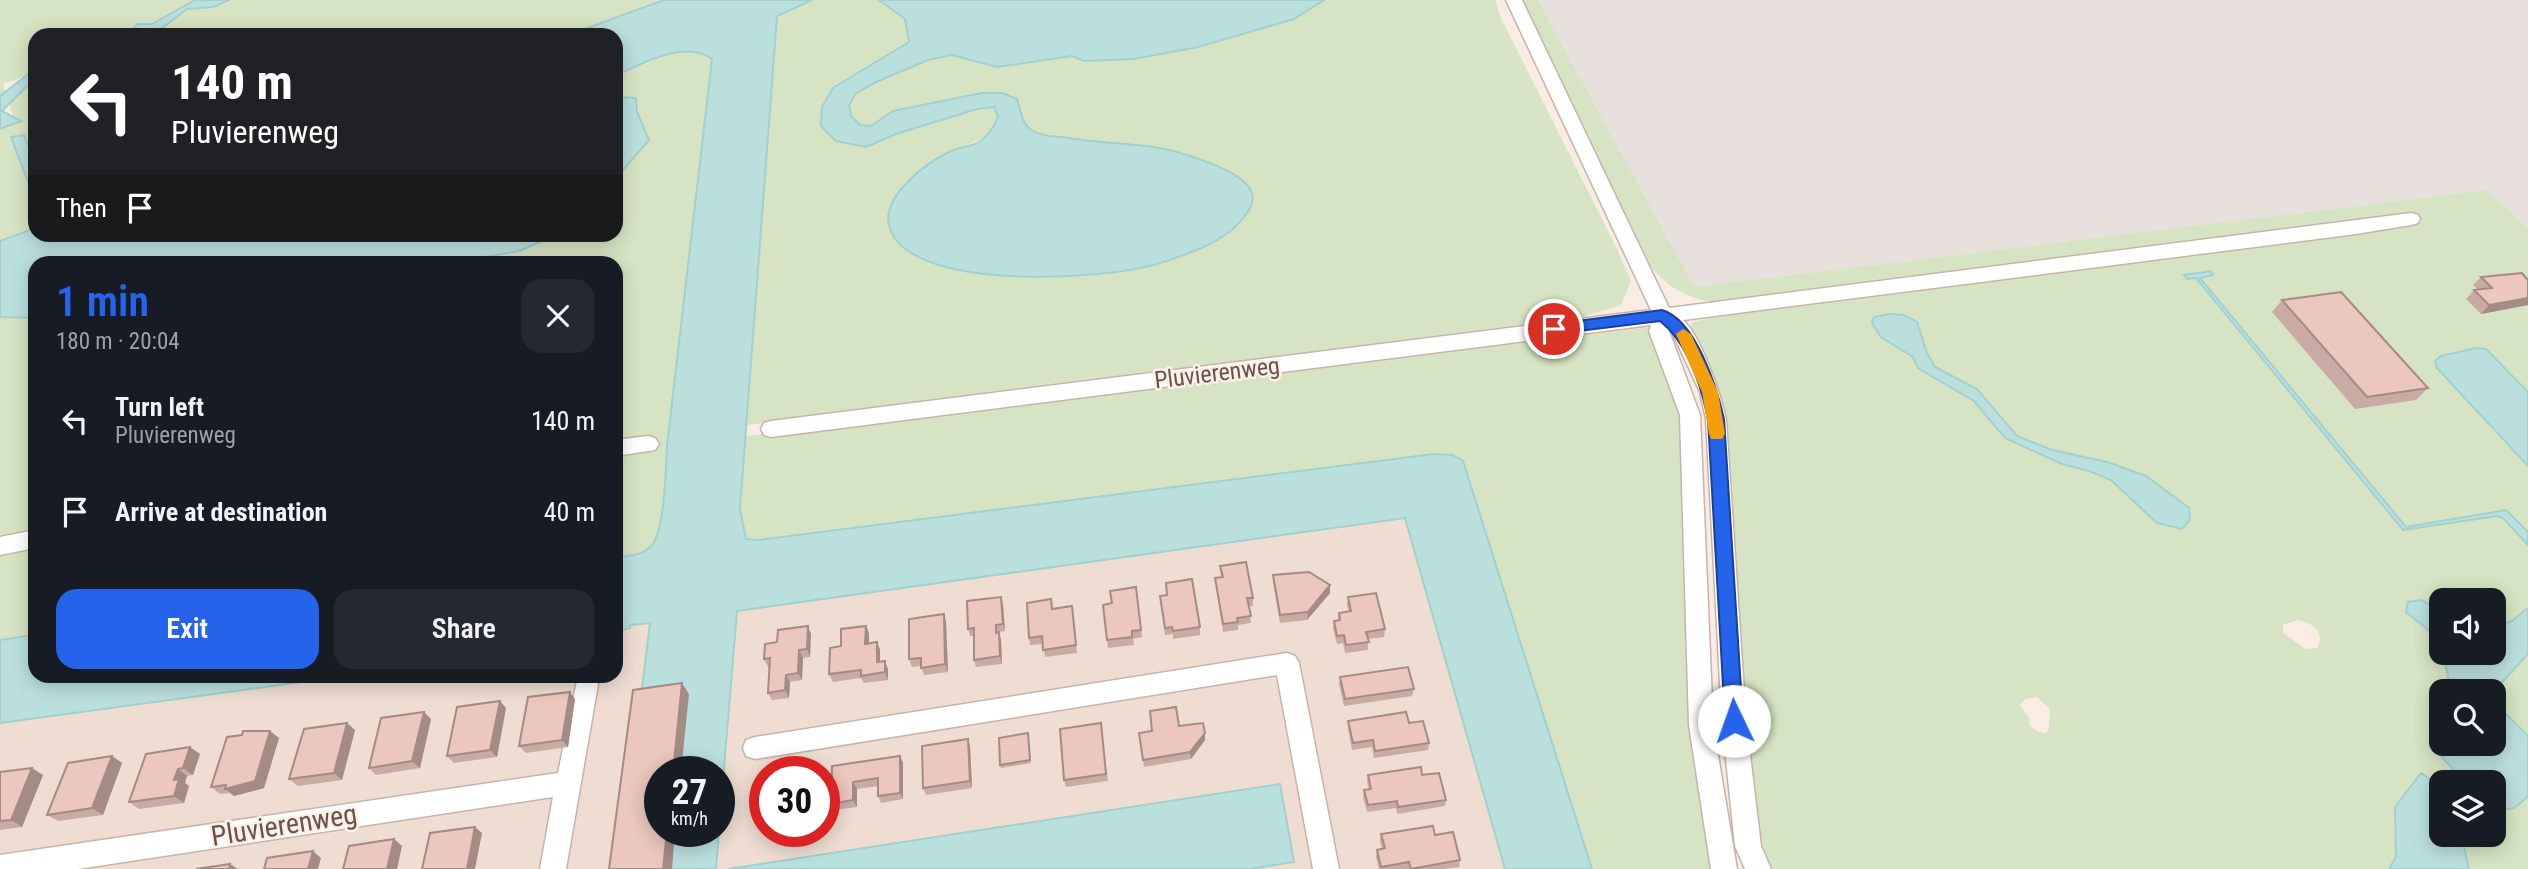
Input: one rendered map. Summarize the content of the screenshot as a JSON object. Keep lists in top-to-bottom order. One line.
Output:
{"streets":{"street":["Pluvierenweg"]},"page":{"turn":["140 m","Pluvierenweg"],"then":"Then","heading":["1 min","180 m · 20:04"],"list":[{"name":"Turn left","note":"Pluvierenweg","value":"140 m"},{"name":"Arrive at destination","value":"40 m"}],"buttons":["Exit","Share"],"speed":"27 km/h","limit":"30"}}
